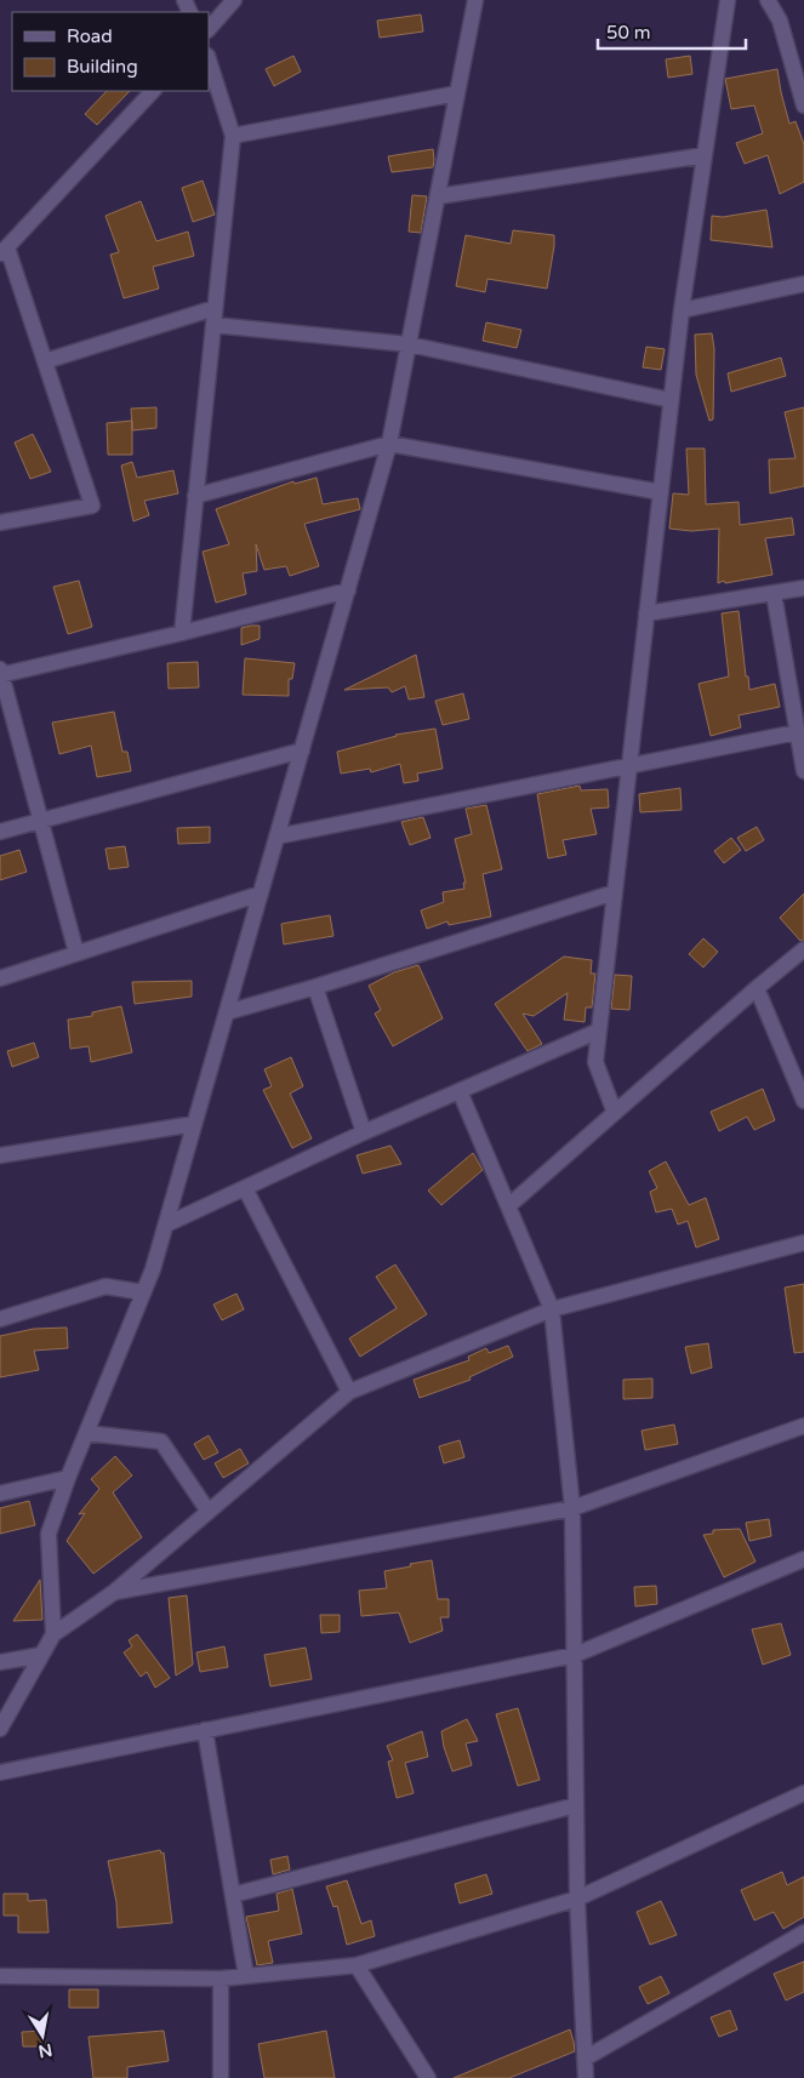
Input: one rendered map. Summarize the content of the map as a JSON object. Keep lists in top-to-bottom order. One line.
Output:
{"legend":["Road","Building"],"scale_bar":"50 m","north":"bottom"}
